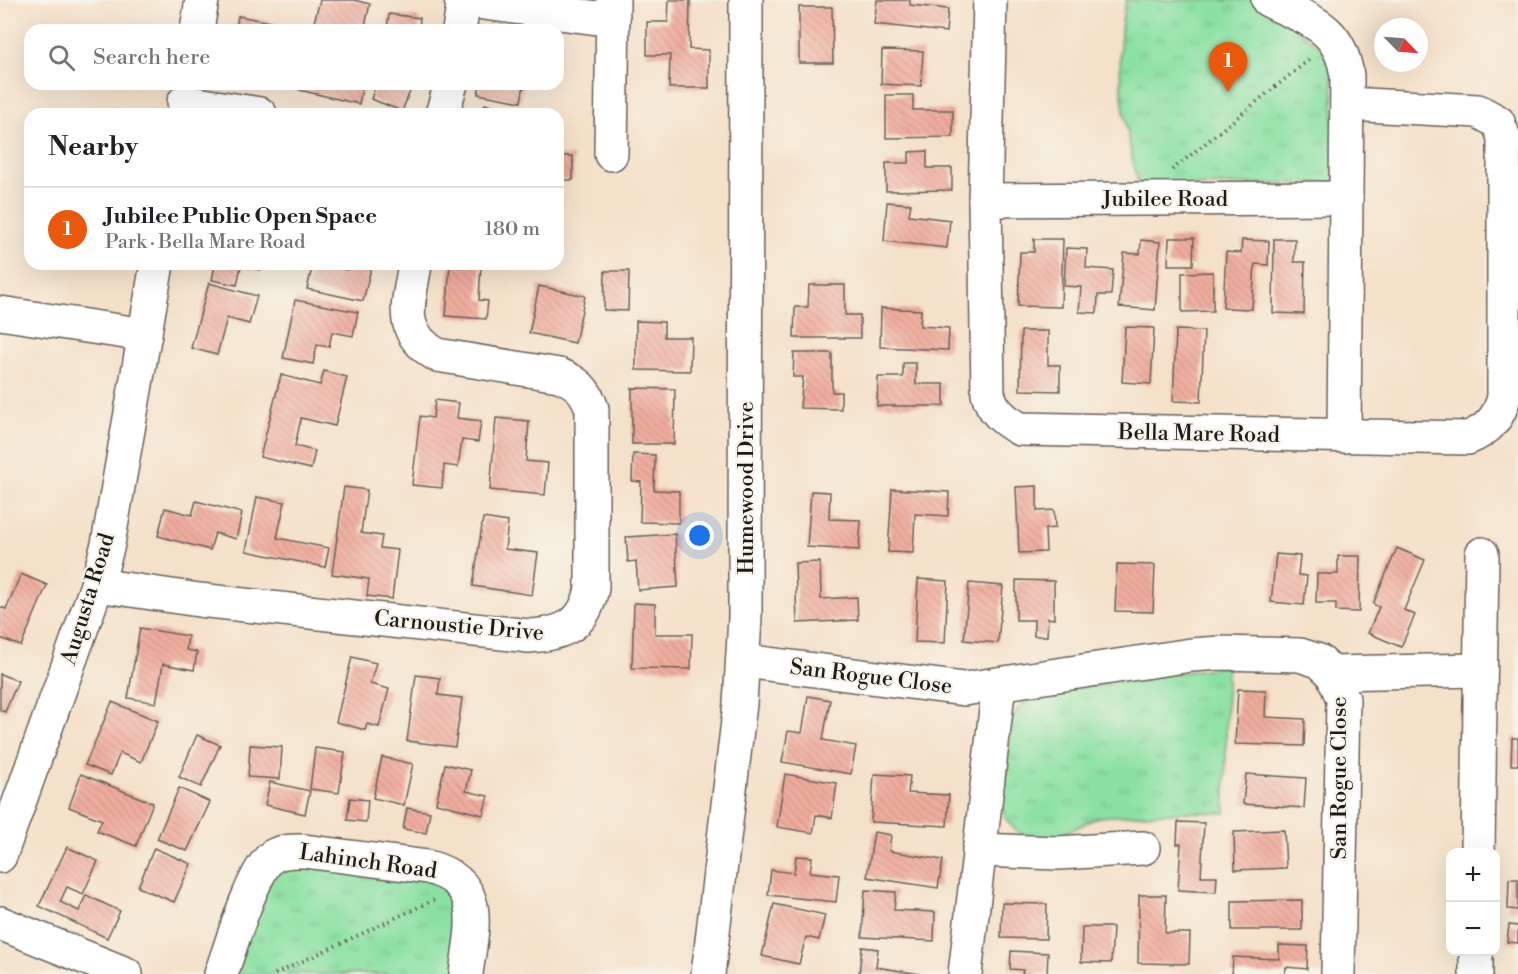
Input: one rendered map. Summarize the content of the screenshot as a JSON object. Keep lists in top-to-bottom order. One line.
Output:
{"streets":{"street":["Jubilee Road","Bella Mare Road","Humewood Drive","Augusta Road","Carnoustie Drive","San Rogue Close","Lahinch Road"]},"crossings":[["Jubilee Road","Bella Mare Road"],["Humewood Drive","San Rogue Close"],["Augusta Road","Carnoustie Drive"]],"north":"bottom right","page":{"search":"Search here","pins":"1","heading":"Nearby","list":[{"mark":"1","name":"Jubilee Public Open Space","note":"Park · Bella Mare Road","value":"180 m"}],"map_buttons":["+","−"]}}
